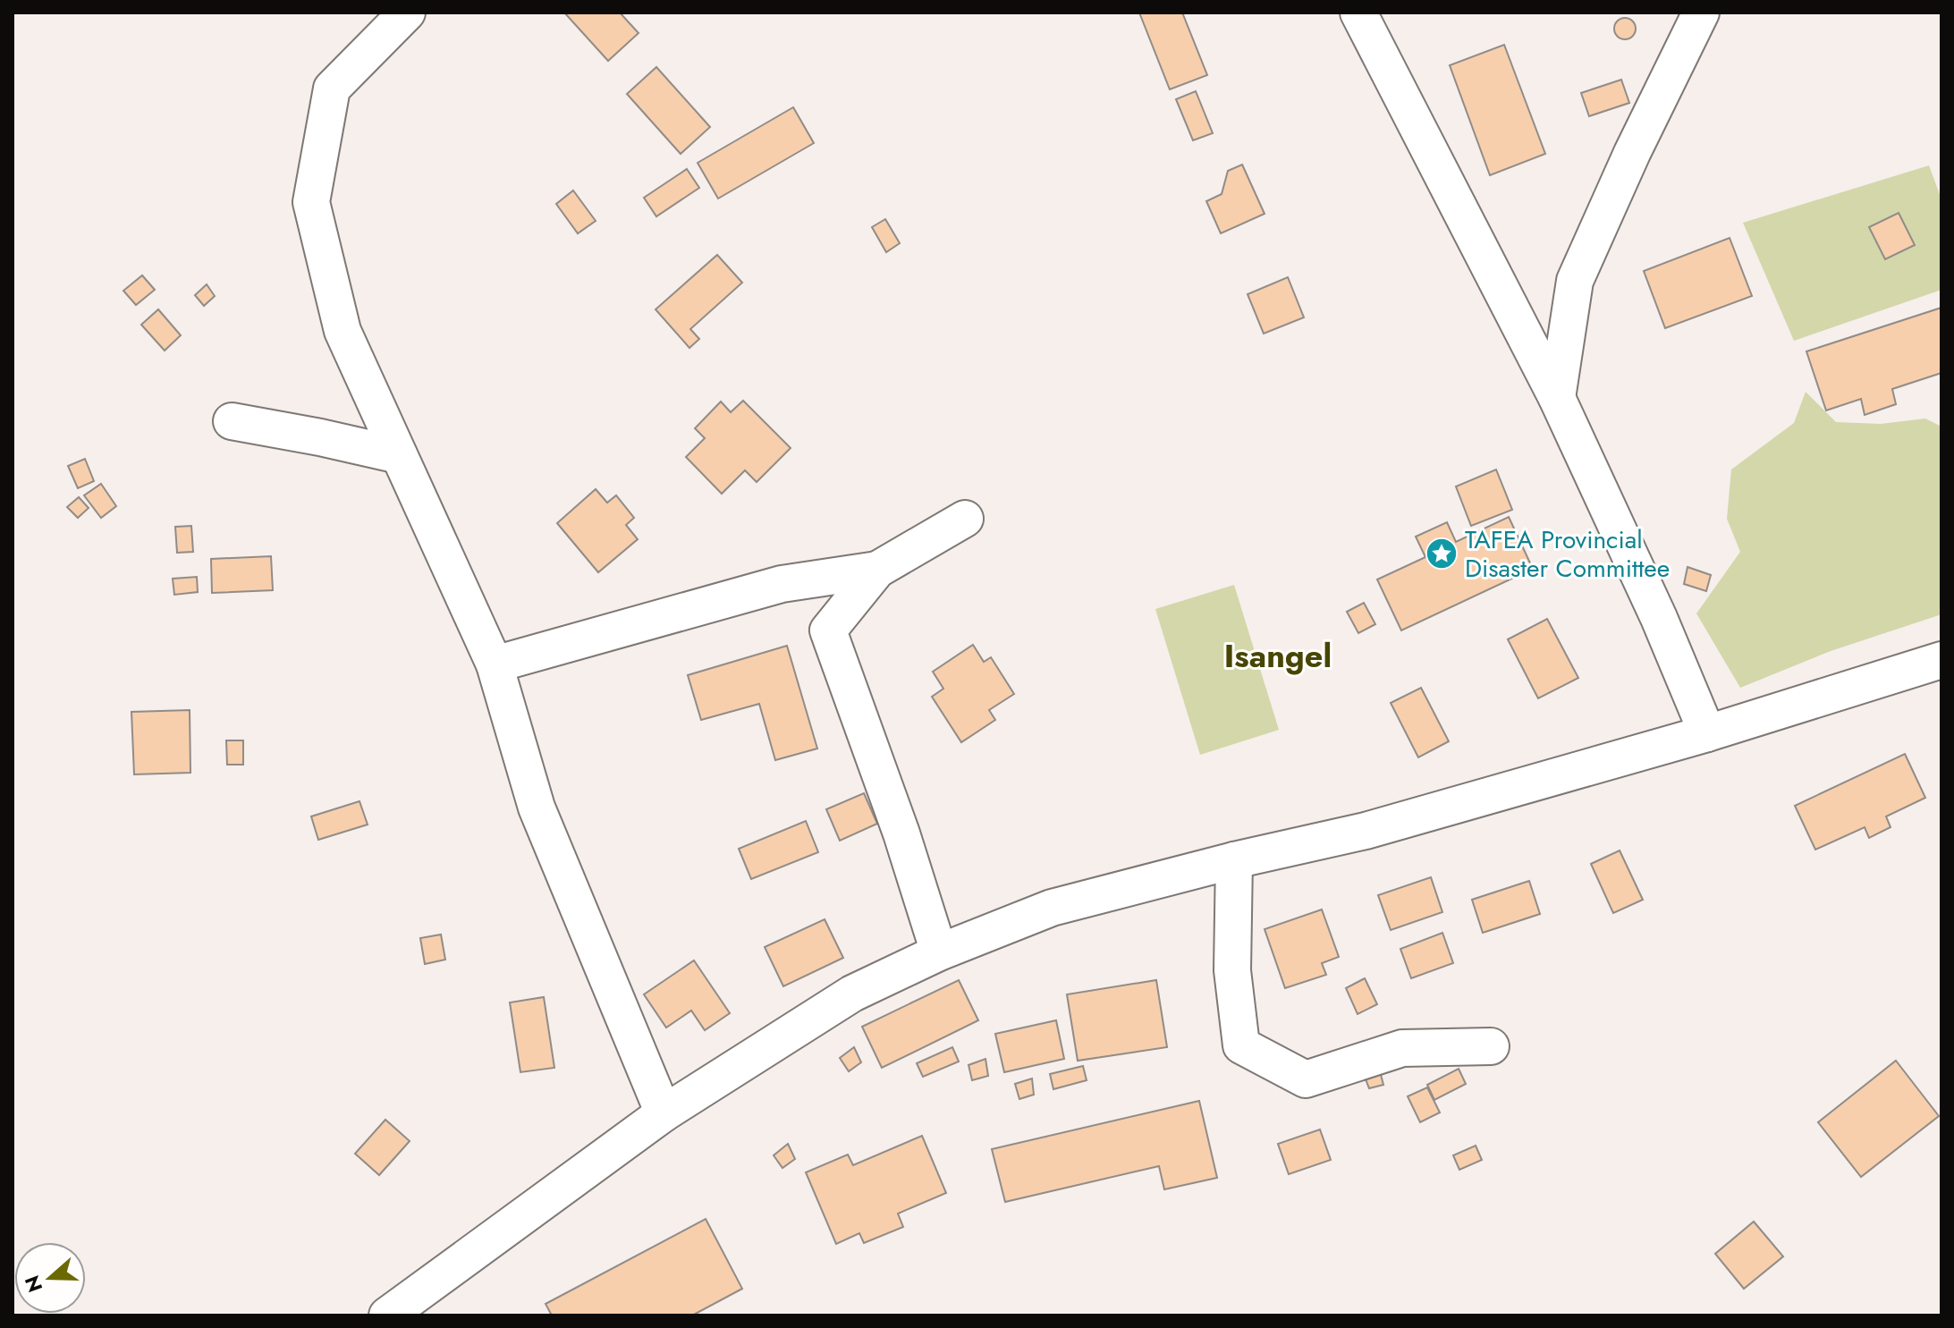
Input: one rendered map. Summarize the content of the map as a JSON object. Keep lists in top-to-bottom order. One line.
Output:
{"districts":["Isangel"],"places":{"place":["TAFEA Provincial Disaster Committee"]},"north":"left"}
